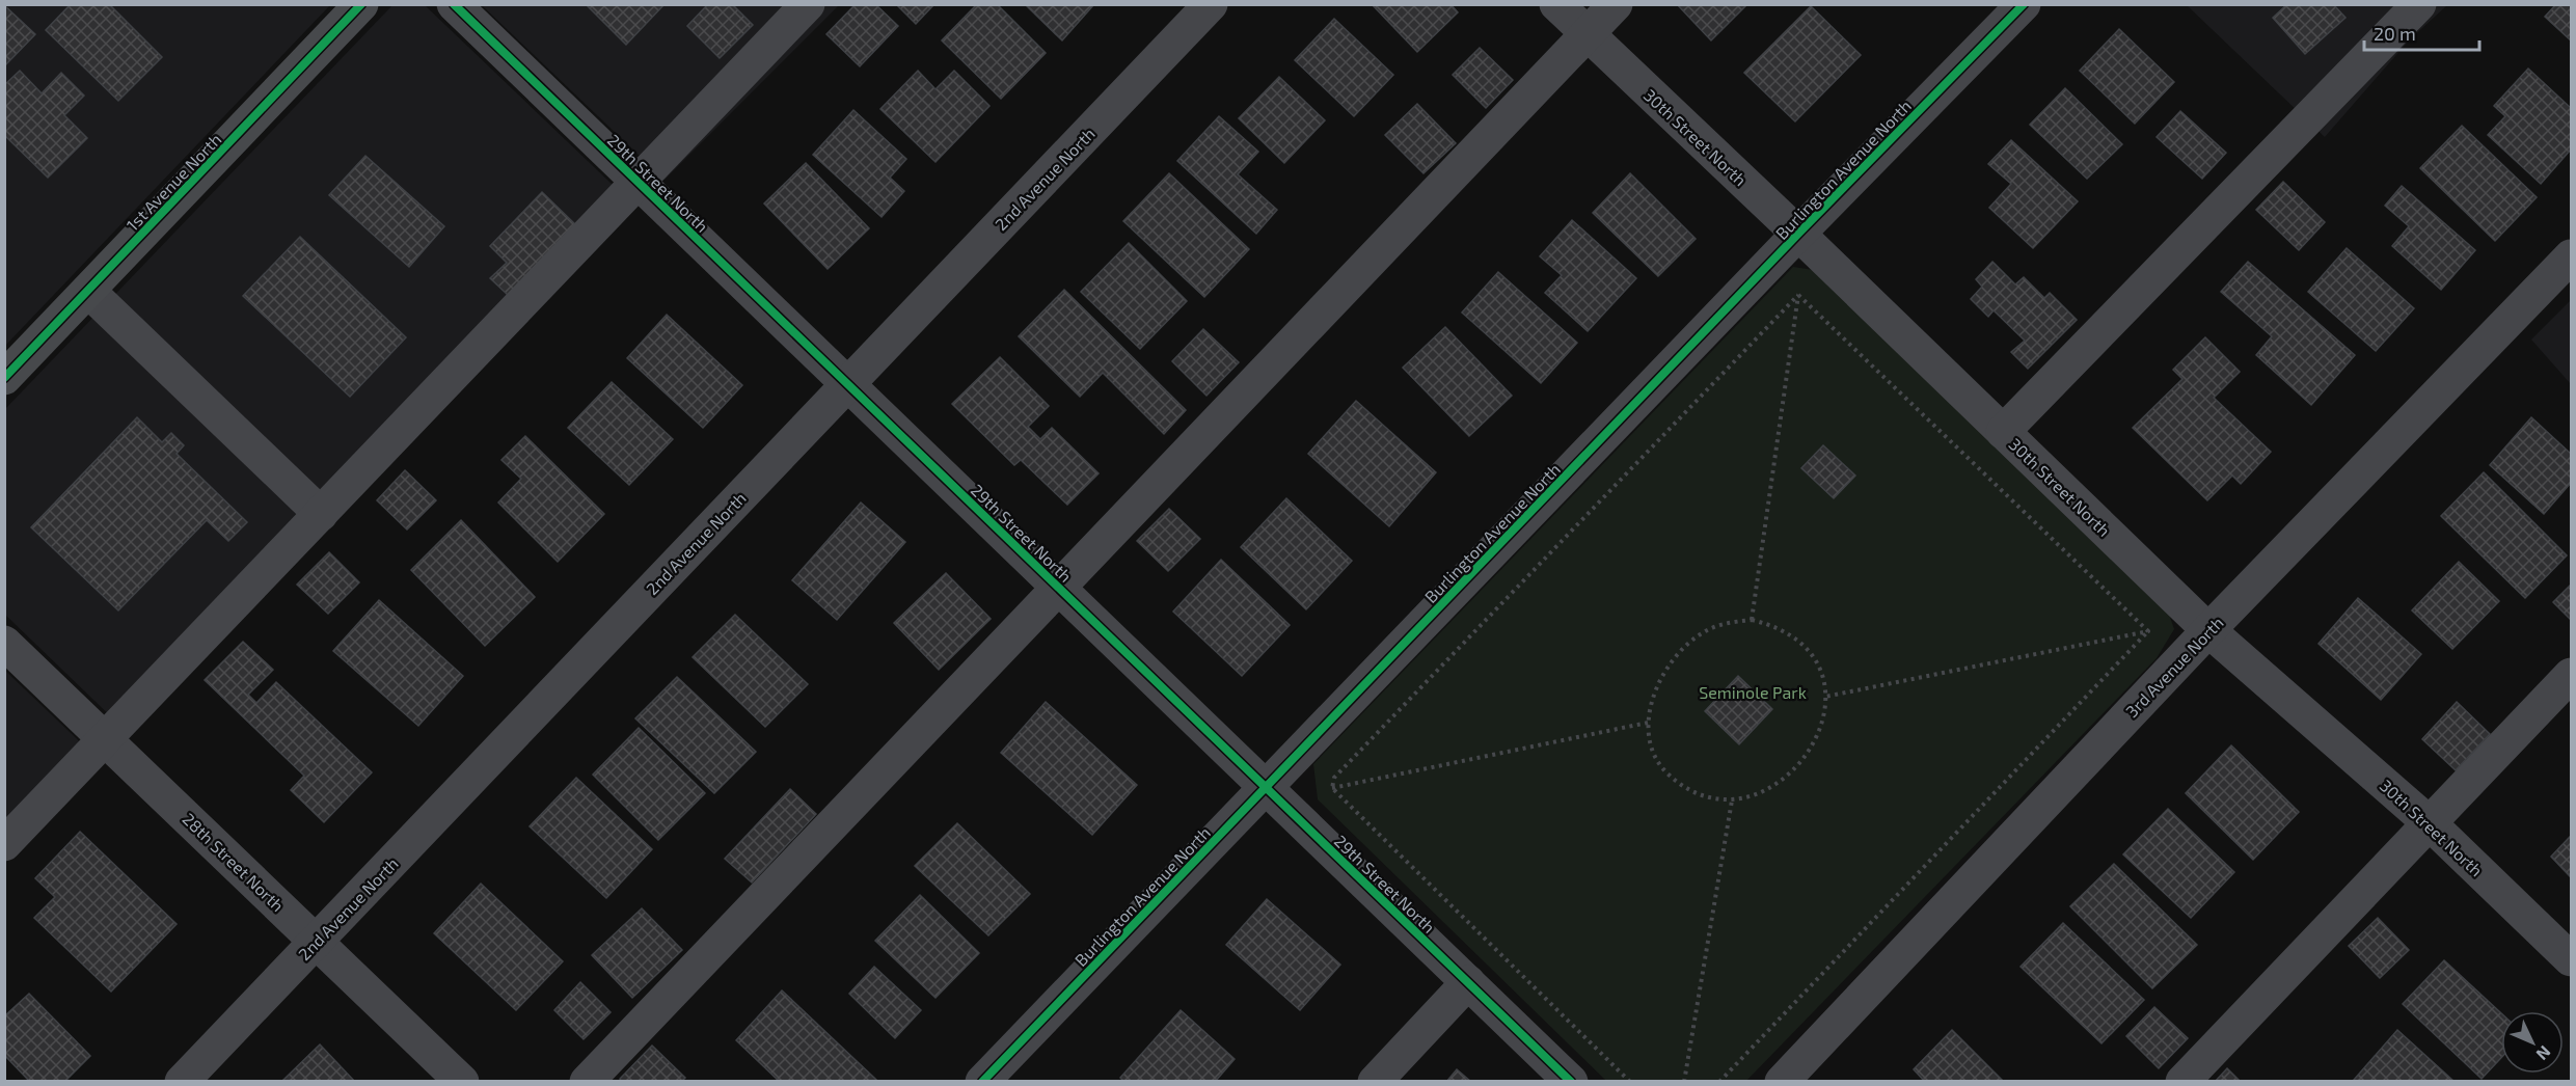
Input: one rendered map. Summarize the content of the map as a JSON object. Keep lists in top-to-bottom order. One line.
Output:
{"streets":{"main road":["1st Avenue North"],"street":["30th Street North","Burlington Avenue North","2nd Avenue North","29th Street North","3rd Avenue North","28th Street North"]},"crossings":[["30th Street North","Burlington Avenue North"],["30th Street North","3rd Avenue North"],["Burlington Avenue North","29th Street North"],["2nd Avenue North","29th Street North"],["2nd Avenue North","28th Street North"]],"parks":["Seminole Park"],"scale_bar":"20 m","north":"bottom right"}
